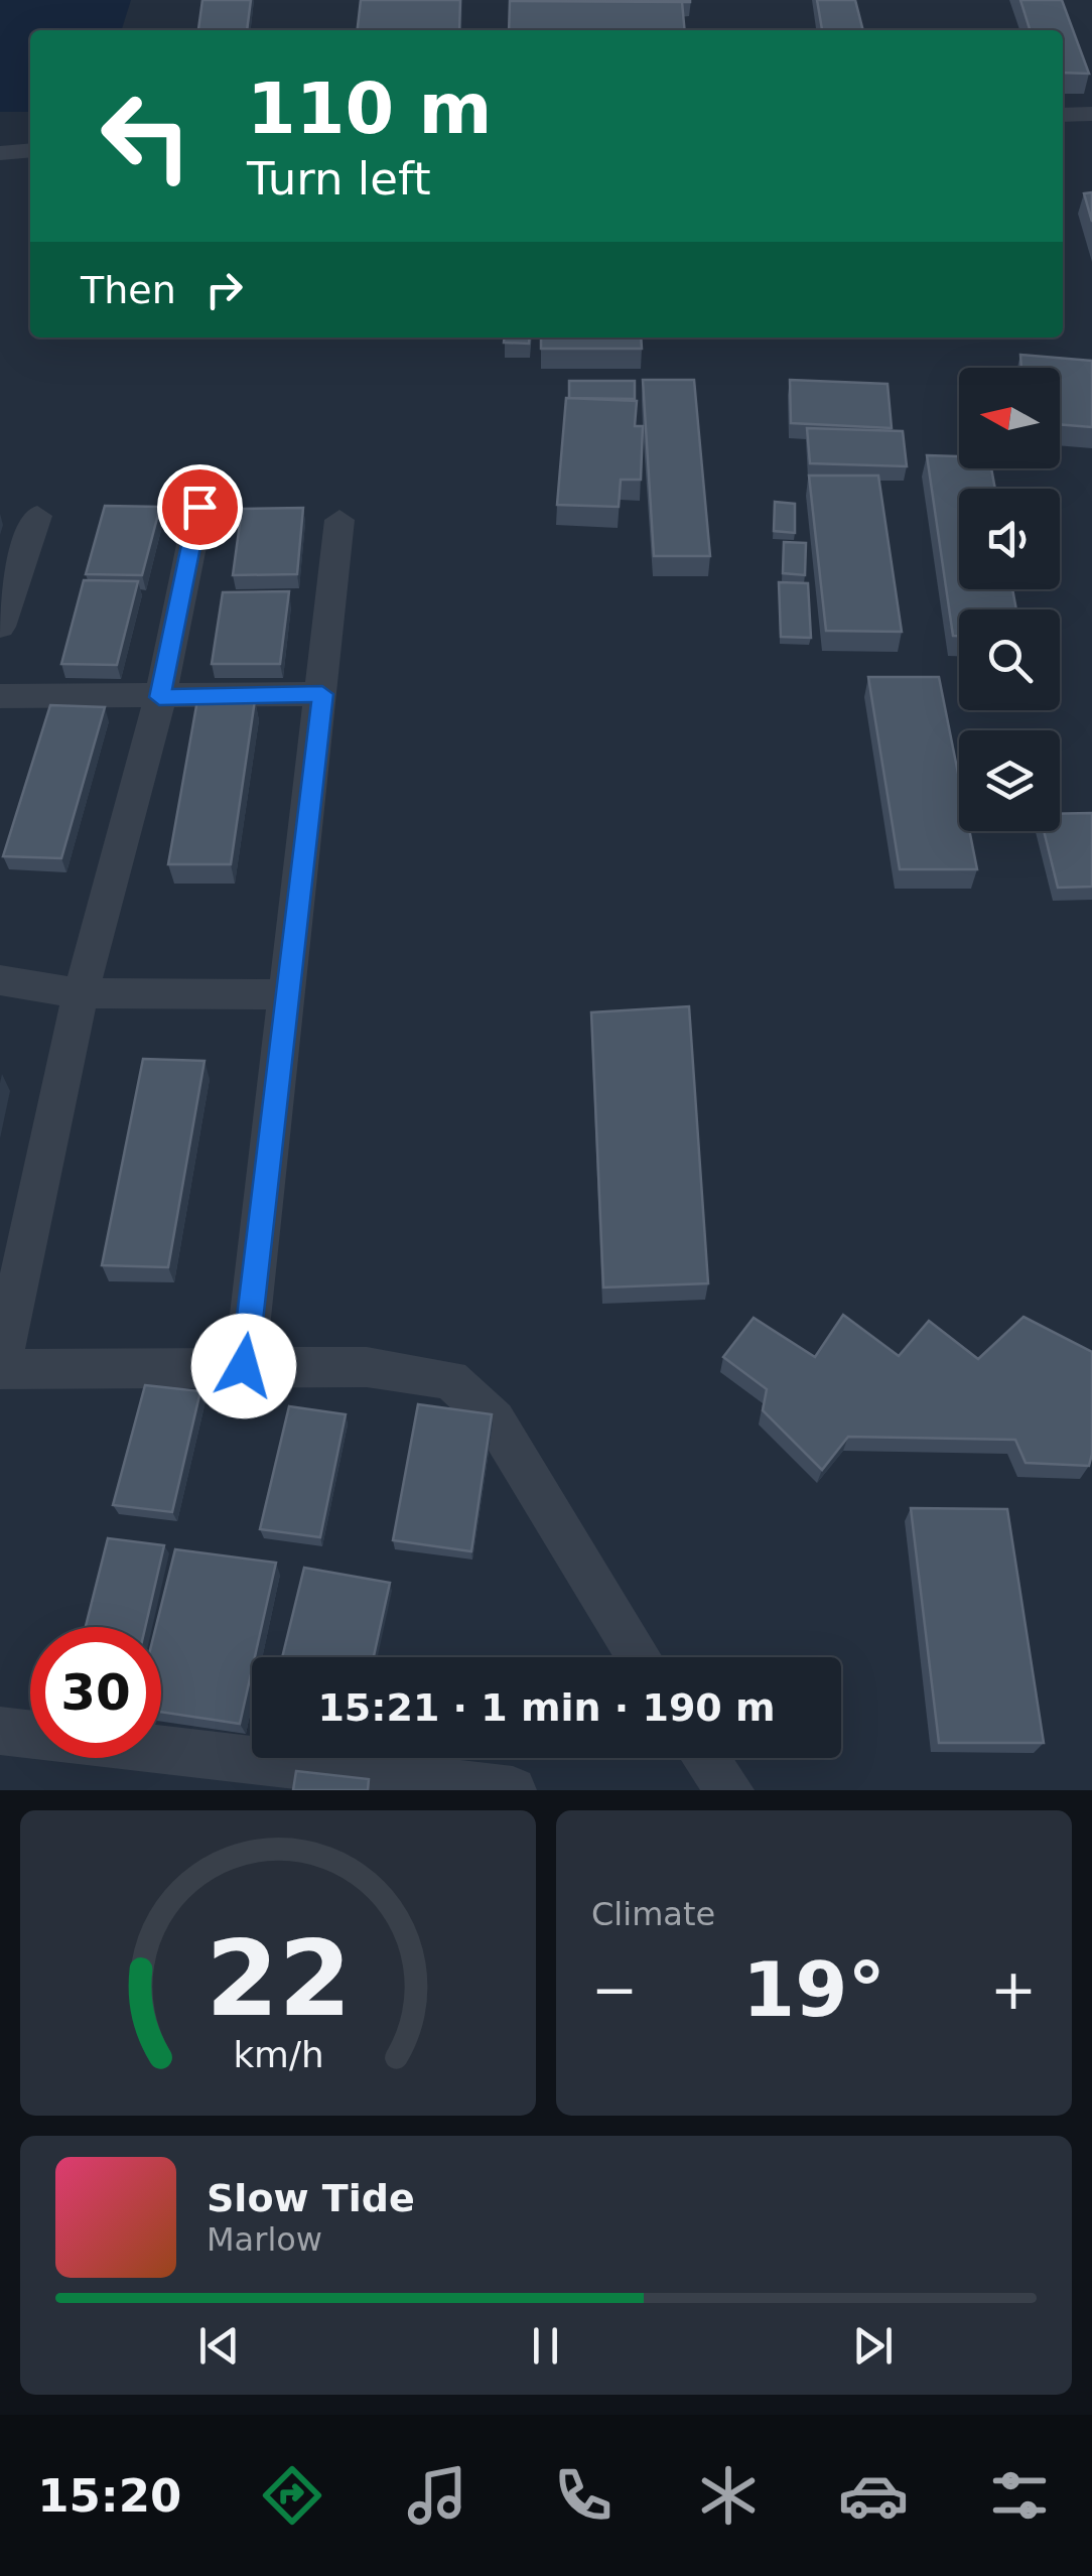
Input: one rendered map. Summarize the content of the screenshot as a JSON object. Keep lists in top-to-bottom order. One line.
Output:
{"north":"left","page":{"turn":["110 m","Turn left"],"then":"Then","limit":"30","trip":"15:21 · 1 min · 190 m","tile":"Climate","heat":["−","19°","+"],"song":["Slow Tide","Marlow"],"tabs":"15:20","gauge":["22","km/h"]}}
